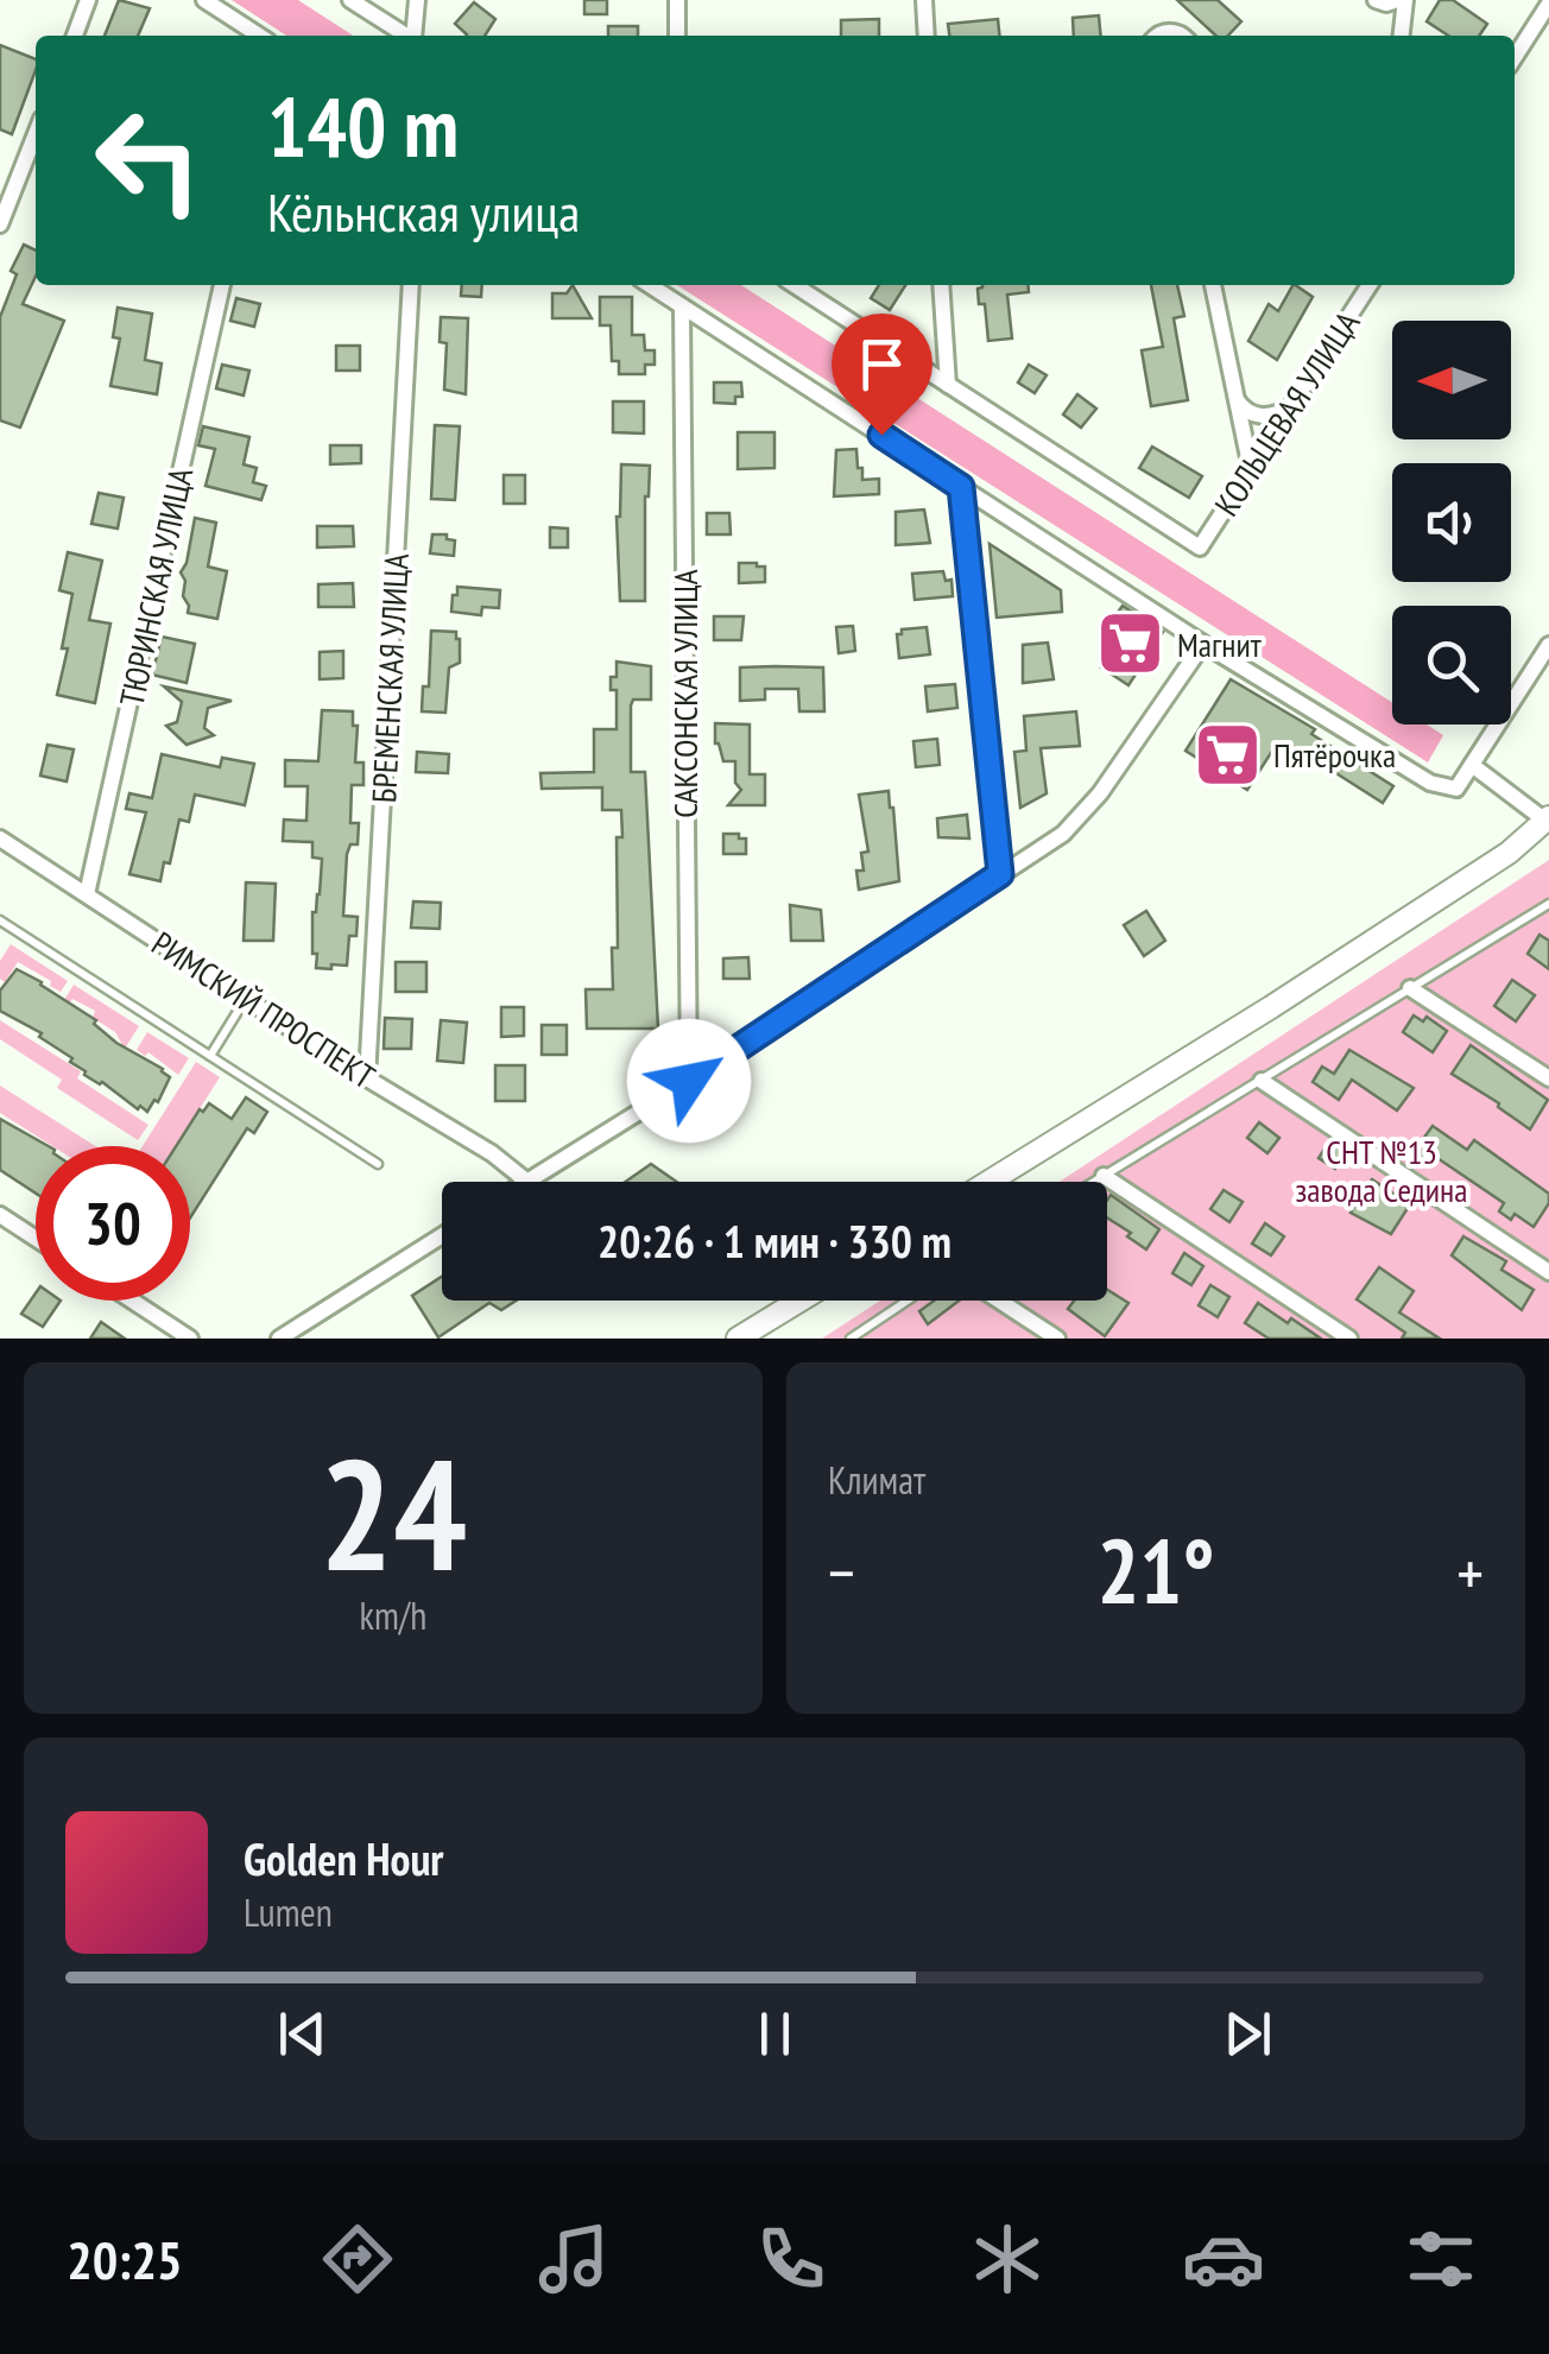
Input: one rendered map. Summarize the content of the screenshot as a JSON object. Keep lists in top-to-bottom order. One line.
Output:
{"streets":{"street":["КОЛЬЦЕВАЯ УЛИЦА","ТЮРИНСКАЯ УЛИЦА","БРЕМЕНСКАЯ УЛИЦА","САКСОНСКАЯ УЛИЦА","РИМСКИЙ ПРОСПЕКТ"]},"crossings":[["ТЮРИНСКАЯ УЛИЦА","РИМСКИЙ ПРОСПЕКТ"],["БРЕМЕНСКАЯ УЛИЦА","РИМСКИЙ ПРОСПЕКТ"]],"parks":["СНТ №13 завода Седина"],"places":{"supermarket":["Магнит","Пятёрочка"]},"north":"left","page":{"turn":["140 m","Кёльнская улица"],"limit":"30","trip":"20:26 · 1 мин · 330 m","tile":[["24","km/h"],"Климат"],"heat":["−","21°","+"],"song":["Golden Hour","Lumen"],"tabs":"20:25"}}
